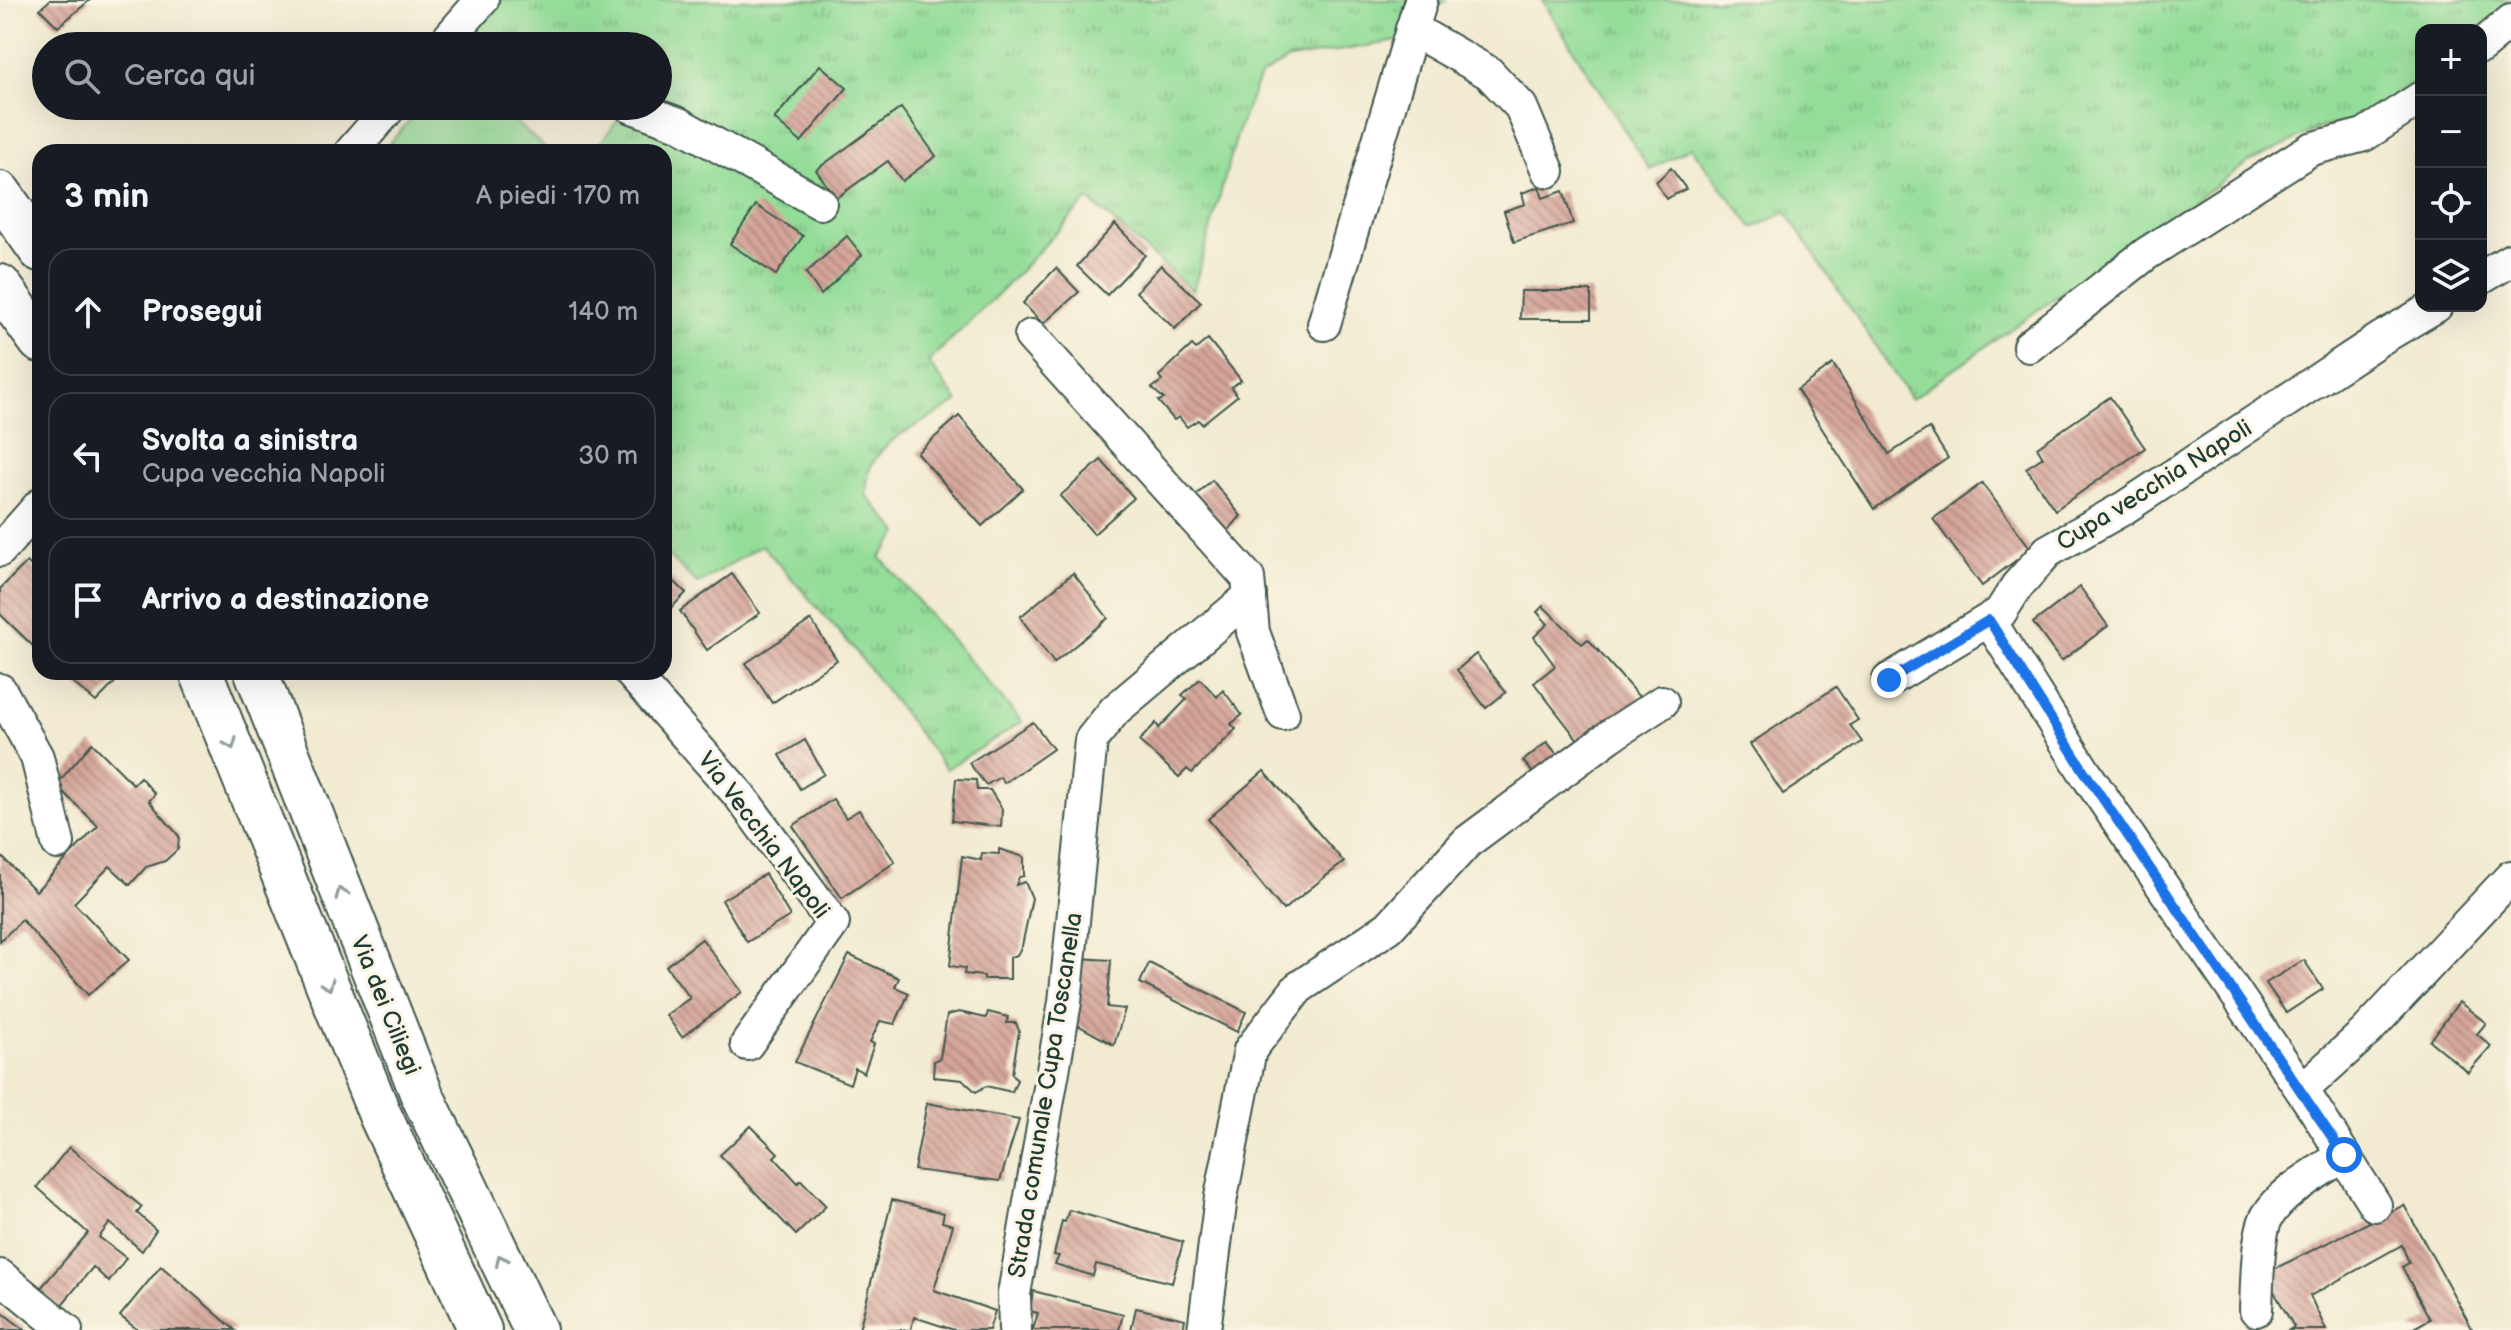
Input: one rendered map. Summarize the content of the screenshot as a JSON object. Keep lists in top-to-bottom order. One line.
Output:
{"streets":{"main road":["Via dei Ciliegi"],"street":["Cupa vecchia Napoli","Via Vecchia Napoli","Strada comunale Cupa Toscanella"]},"page":{"map_buttons":["+","−"],"search":"Cerca qui","heading":["3 min","A piedi · 170 m"],"list":[["Prosegui","140 m"],["Svolta a sinistra","Cupa vecchia Napoli","30 m"],"Arrivo a destinazione"]}}
